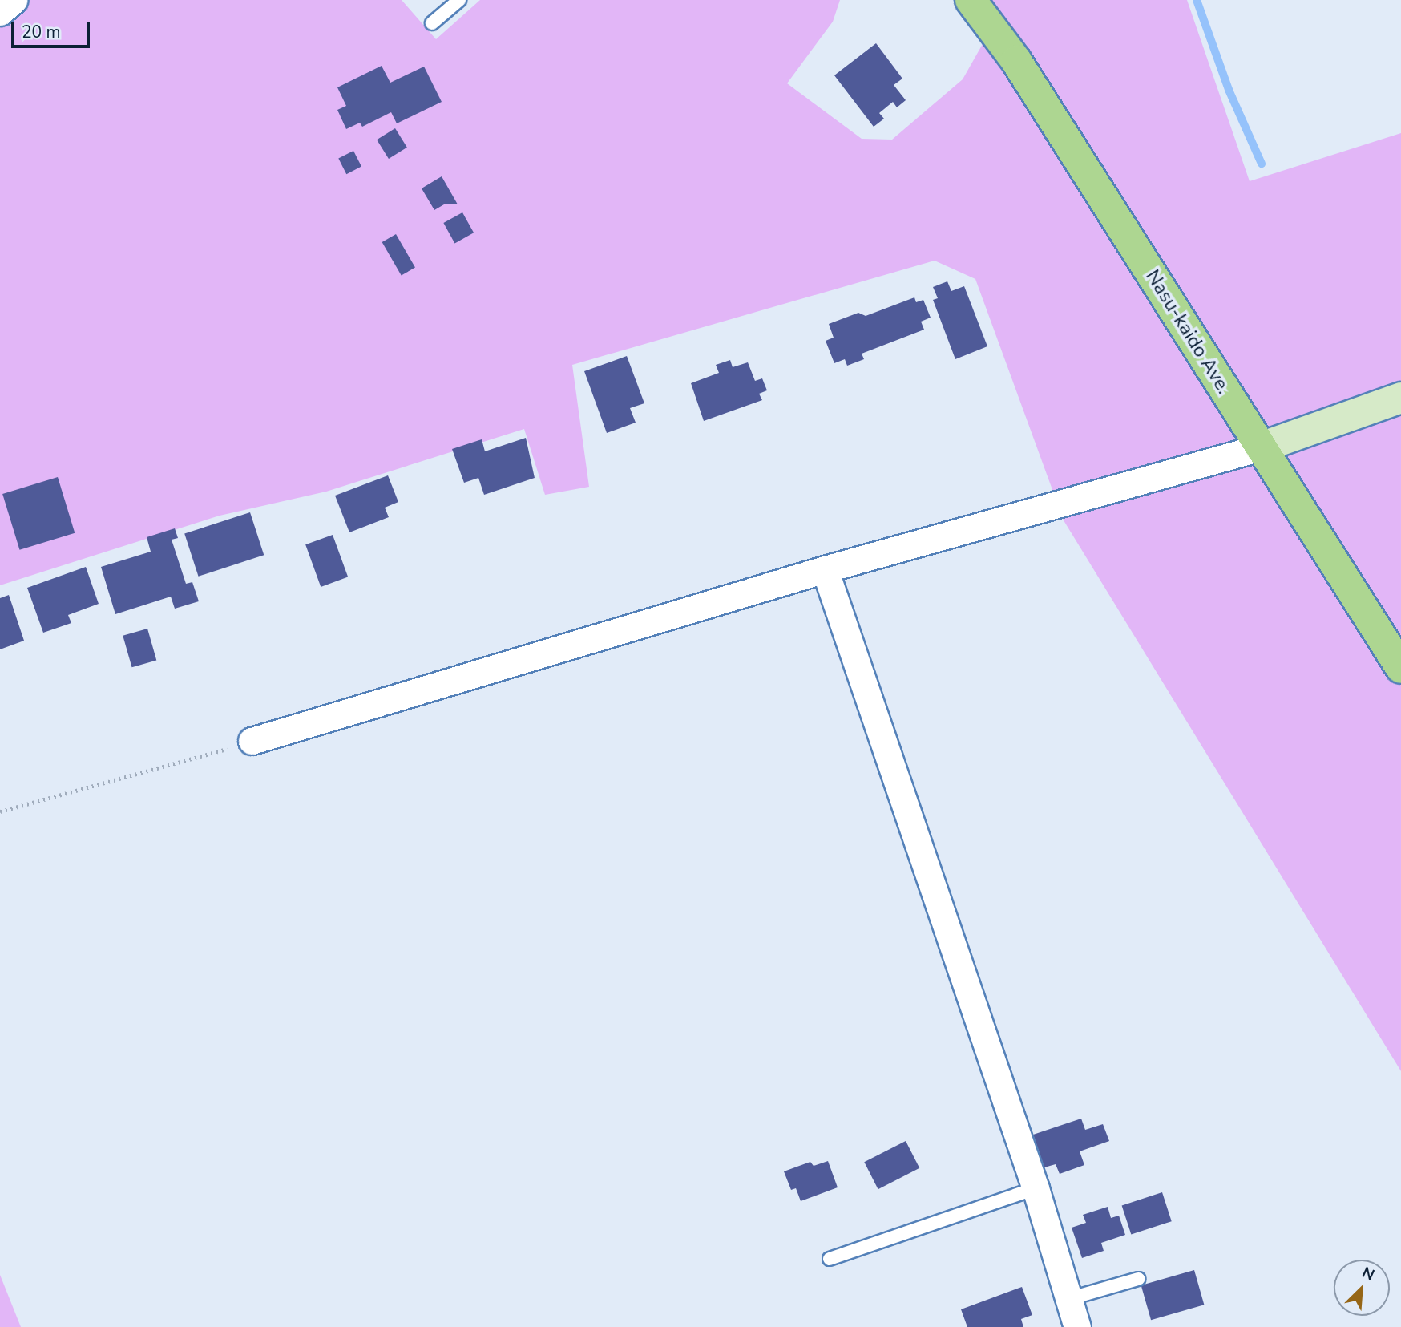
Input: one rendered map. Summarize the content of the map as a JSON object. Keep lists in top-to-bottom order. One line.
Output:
{"streets":{"main road":["Nasu-kaido Ave."]},"scale_bar":"20 m","north":"top right"}
